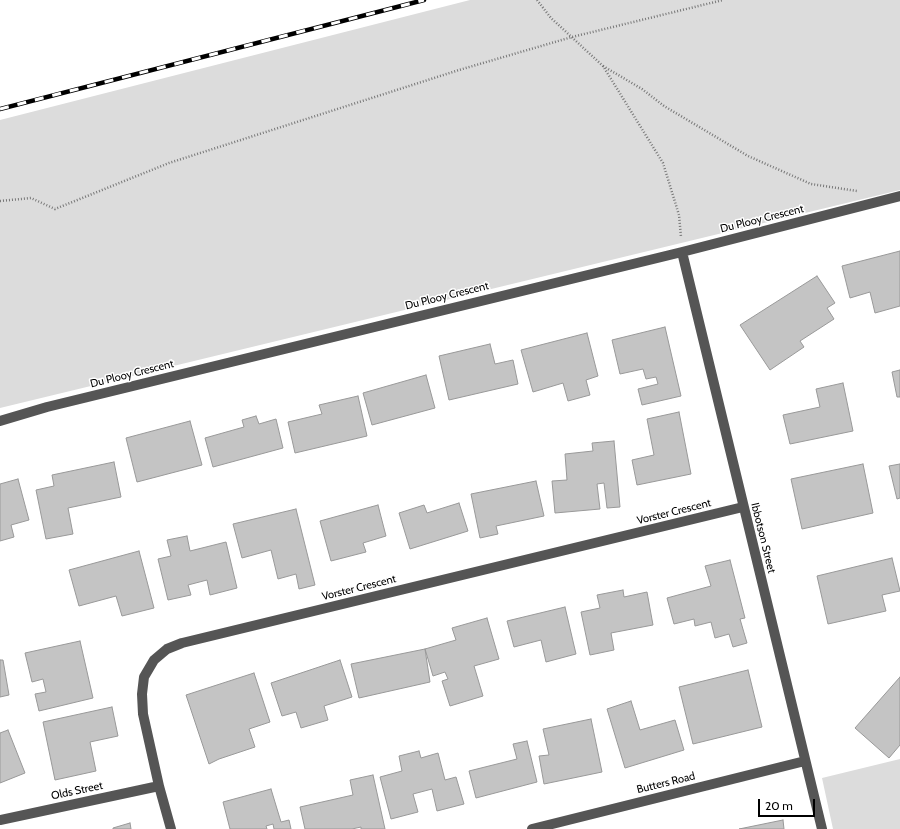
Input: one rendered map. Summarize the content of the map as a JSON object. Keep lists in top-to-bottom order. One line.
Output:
{"streets":{"street":["Du Plooy Crescent","Vorster Crescent","Ibbotson Street","Butters Road","Olds Street"]},"crossings":[["Du Plooy Crescent","Ibbotson Street"],["Vorster Crescent","Ibbotson Street"],["Vorster Crescent","Olds Street"],["Ibbotson Street","Butters Road"]],"scale_bar":"20 m"}
